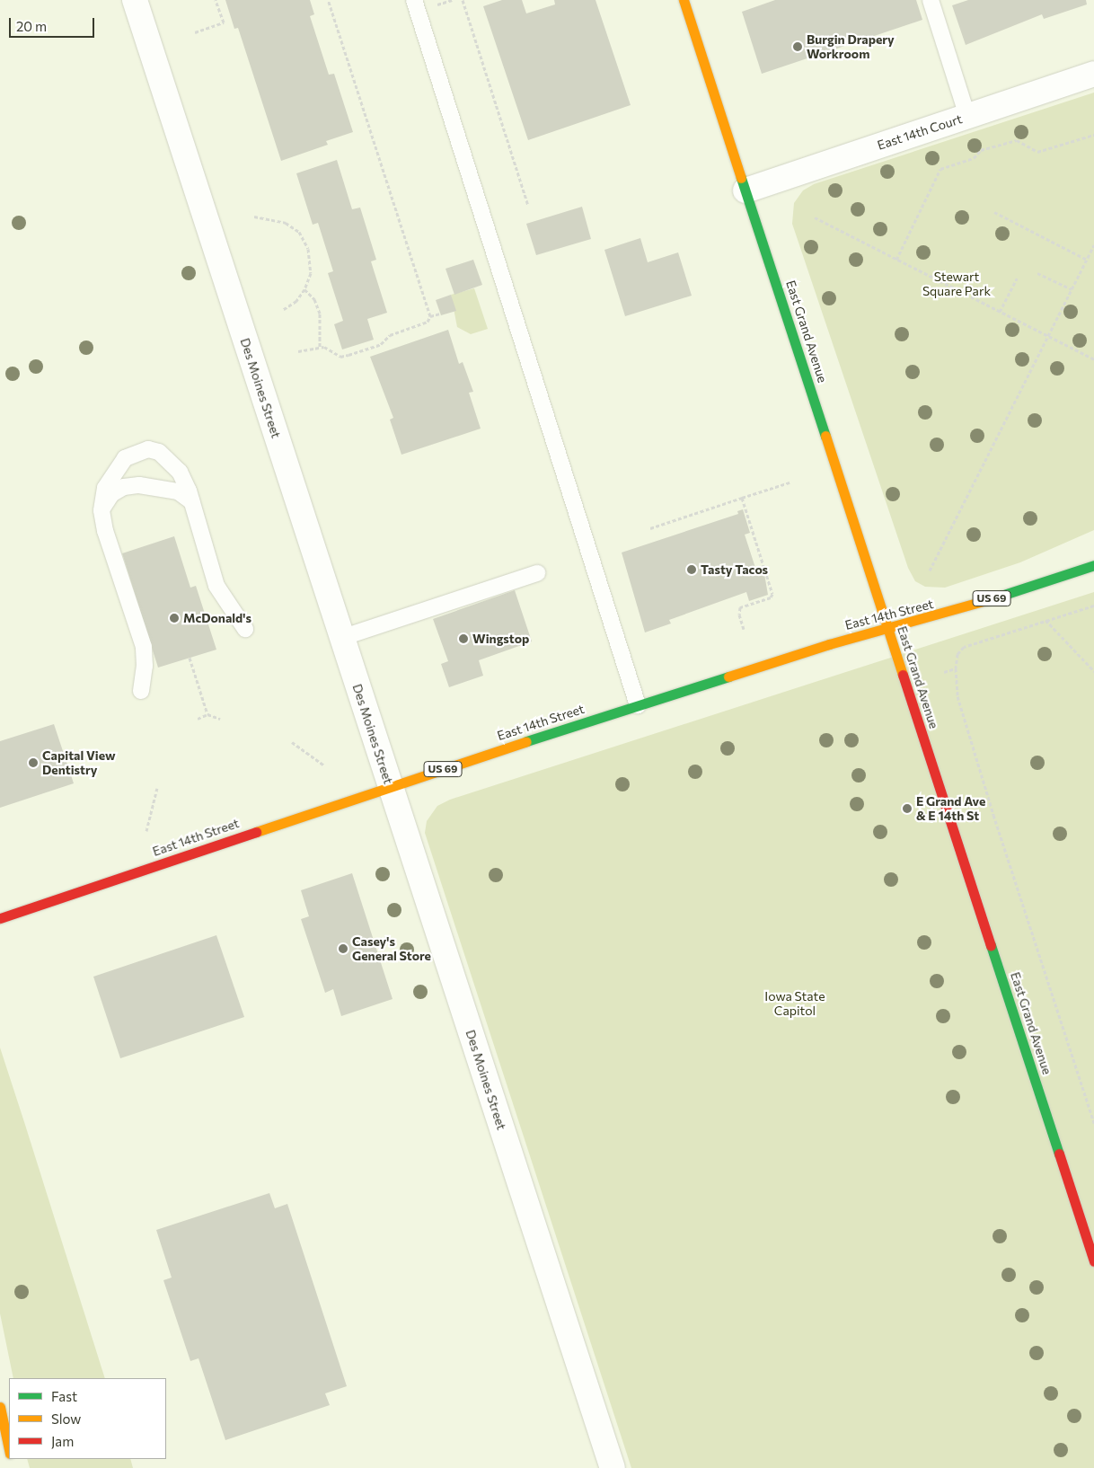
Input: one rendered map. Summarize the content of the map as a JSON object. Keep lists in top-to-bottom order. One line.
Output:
{"streets":{"main road":["East Grand Avenue","US 69","East 14th Street"],"street":["East 14th Court","Des Moines Street"]},"crossings":[["East 14th Court","East Grand Avenue"],["East Grand Avenue","East 14th Street"],["Des Moines Street","East 14th Street"]],"parks":["Stewart Square Park","Iowa State Capitol"],"places":["Burgin Drapery Workroom","Tasty Tacos","McDonald's","Wingstop","Capital View Dentistry","E Grand Ave & E 14th St","Casey's General Store"],"legend":["Fast","Slow","Jam"],"scale_bar":"20 m"}
